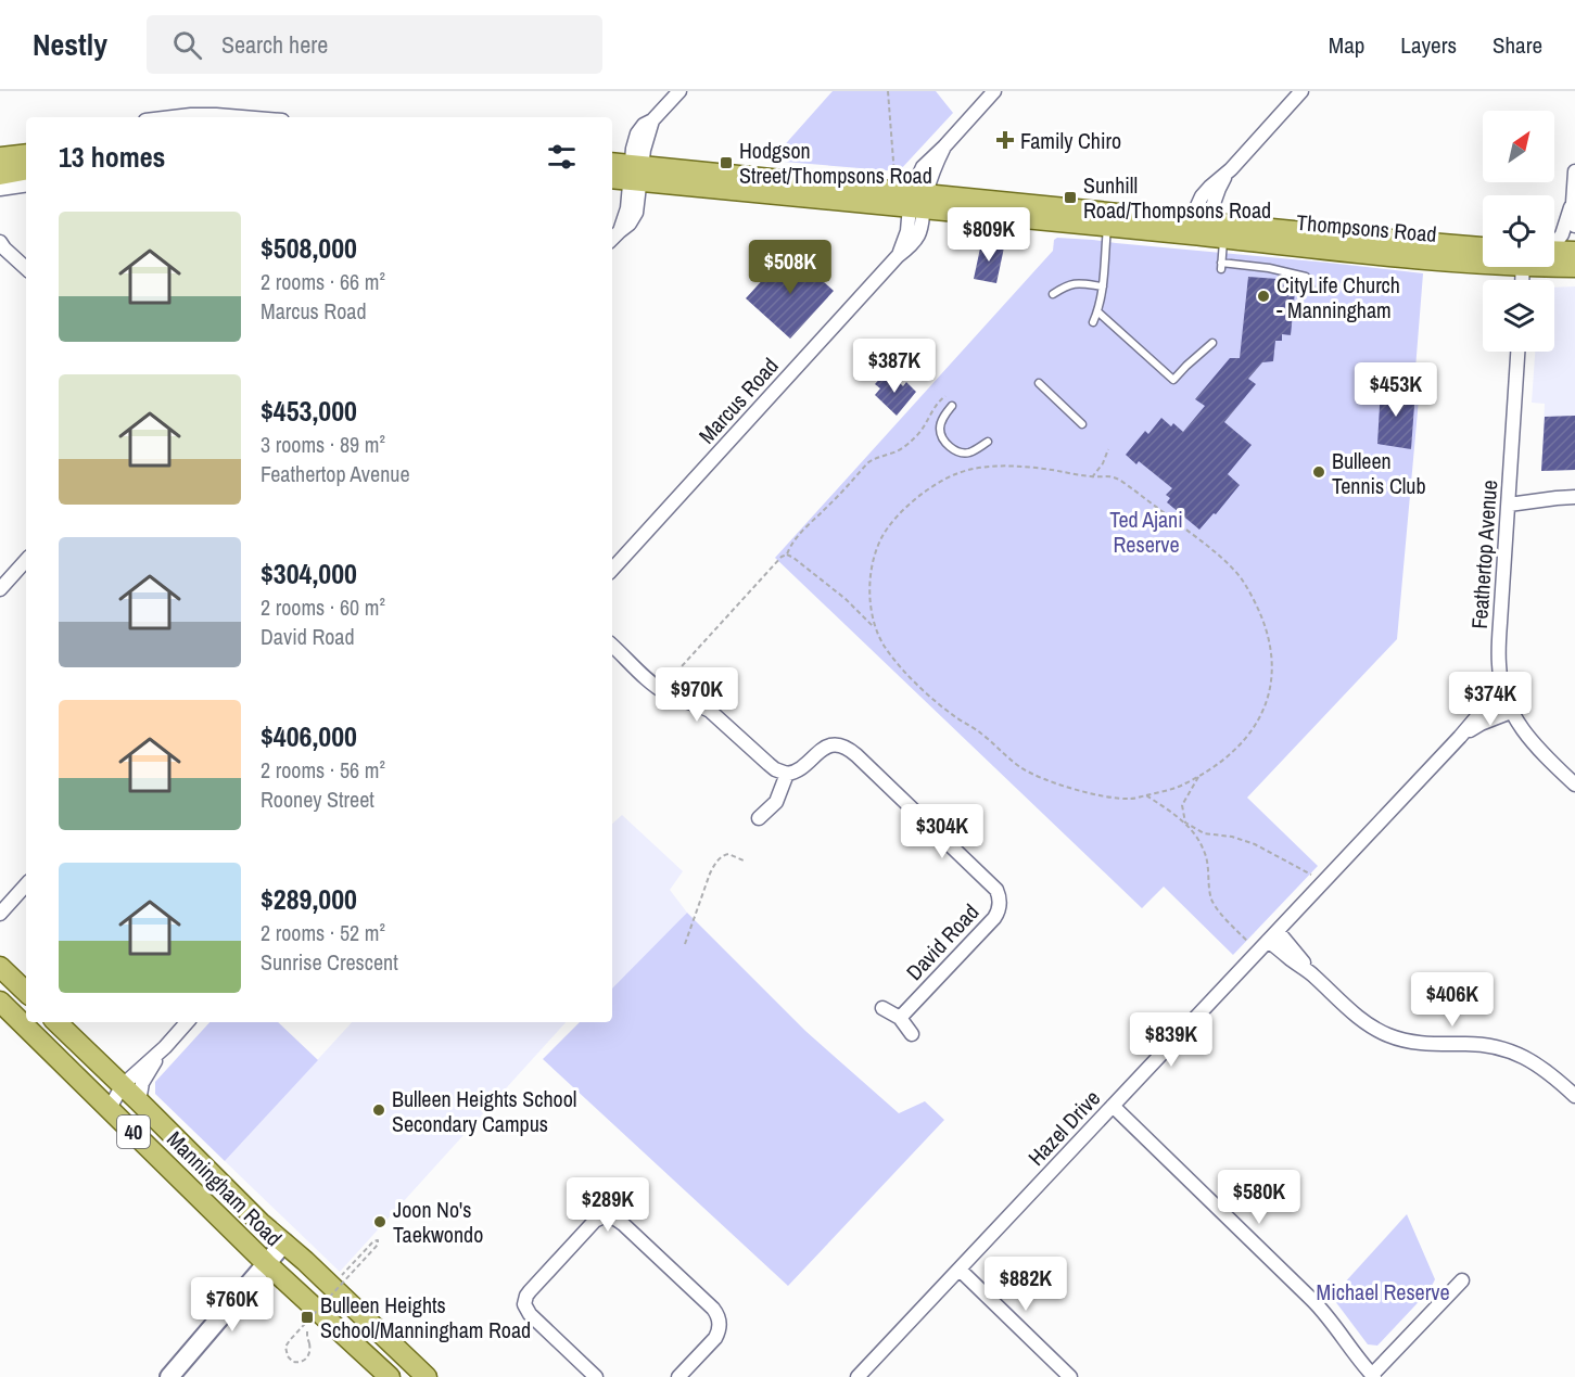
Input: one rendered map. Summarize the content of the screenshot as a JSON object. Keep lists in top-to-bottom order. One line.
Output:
{"streets":{"main road":["Thompsons Road","40","Manningham Road"],"street":["Marcus Road","Feathertop Avenue","David Road","Hazel Drive"]},"crossings":[["Thompsons Road","Marcus Road"],["Feathertop Avenue","Hazel Drive"]],"parks":["Ted Ajani Reserve","Michael Reserve"],"places":{"health":["Family Chiro"],"transit":["Hodgson Street/Thompsons Road","Sunhill Road/Thompsons Road","Bulleen Heights School/Manningham Road"],"other":["CityLife Church - Manningham","Bulleen Tennis Club","Bulleen Heights School Secondary Campus","Joon No's Taekwondo"]},"north":"top right","page":{"header":"Nestly","search":"Search here","nav":["Map","Layers","Share"],"heading":"13 homes","list":[{"name":"$508,000","note":"2 rooms · 66 m² · Marcus Road"},{"name":"$453,000","note":"3 rooms · 89 m² · Feathertop Avenue"},{"name":"$304,000","note":"2 rooms · 60 m² · David Road"},{"name":"$406,000","note":"2 rooms · 56 m² · Rooney Street"},{"name":"$289,000","note":"2 rooms · 52 m² · Sunrise Crescent"}],"price":["$809K","$508K","$387K","$453K","$970K","$374K","$304K","$406K","$839K","$580K","$289K","$882K","$760K"]}}
